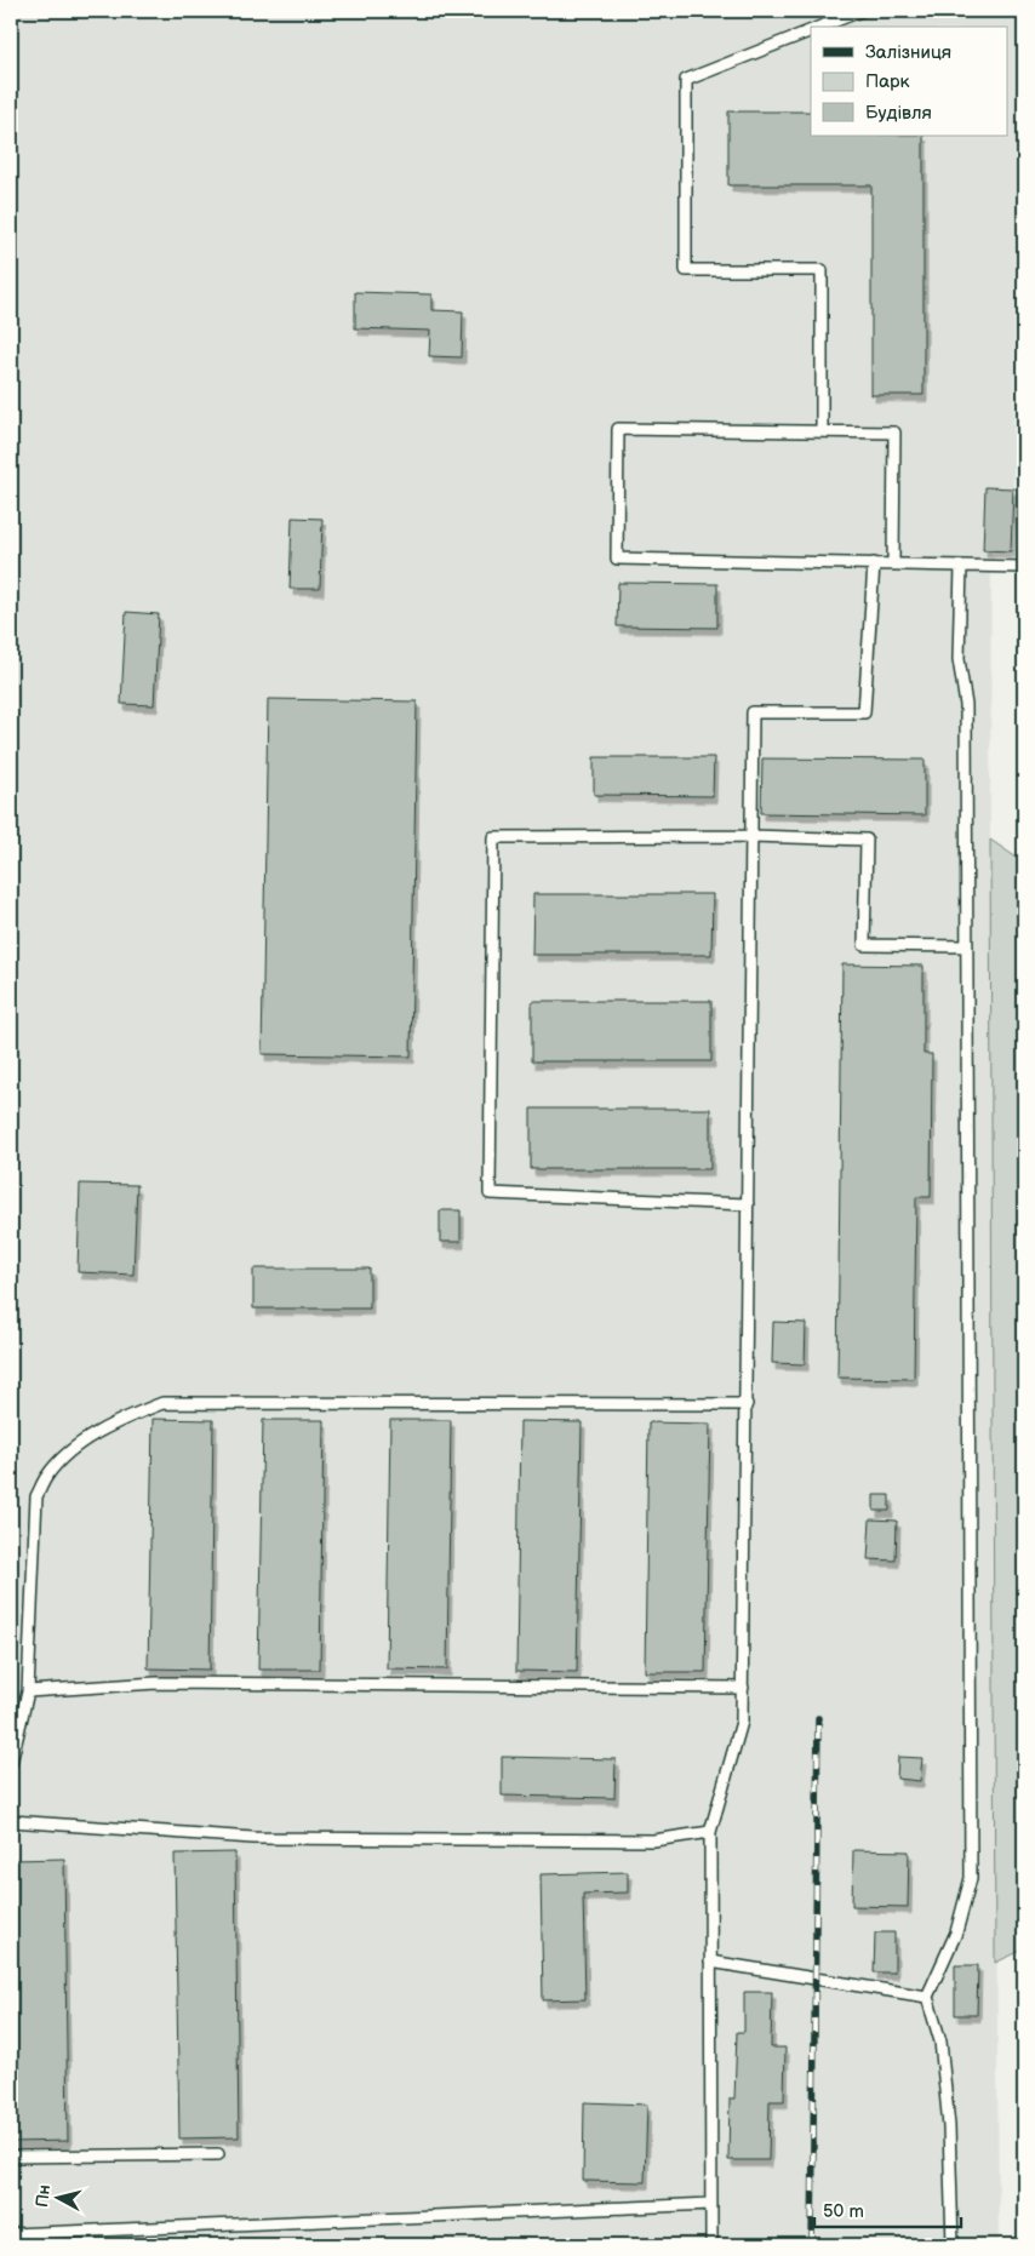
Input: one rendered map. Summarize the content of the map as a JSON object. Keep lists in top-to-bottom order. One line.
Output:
{"legend":["Залізниця","Парк","Будівля"],"scale_bar":"50 m","north":"left"}
